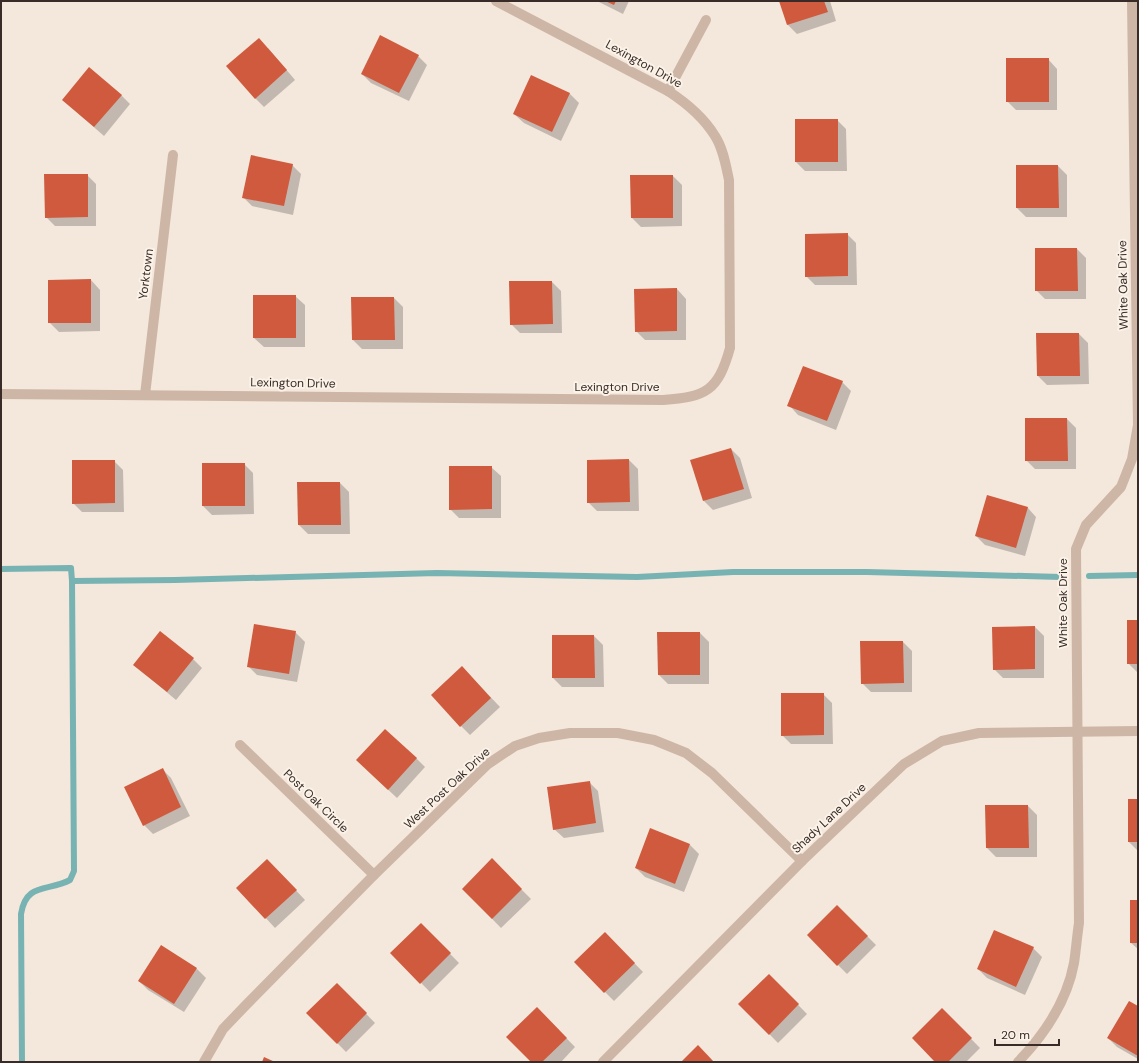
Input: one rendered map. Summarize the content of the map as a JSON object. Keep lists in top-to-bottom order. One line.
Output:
{"streets":{"street":["Lexington Drive","Yorktown","White Oak Drive","West Post Oak Drive","Post Oak Circle","Shady Lane Drive"]},"crossings":[["Lexington Drive","Yorktown"],["White Oak Drive","Shady Lane Drive"],["West Post Oak Drive","Post Oak Circle"],["West Post Oak Drive","Shady Lane Drive"]],"scale_bar":"20 m"}
